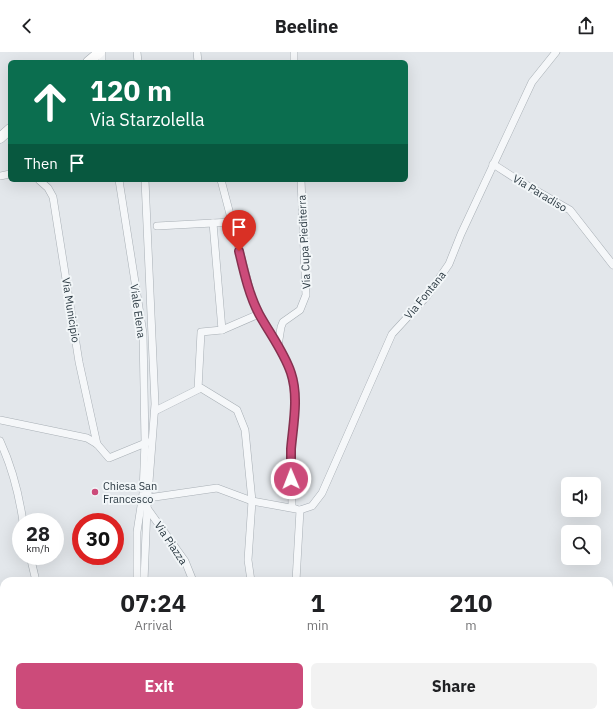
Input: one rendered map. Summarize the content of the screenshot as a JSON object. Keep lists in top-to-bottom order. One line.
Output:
{"streets":{"street":["Via Paradiso","Via Cupa Piediterra","Via Fontana","Via Municipio","Viale Elena","Via Piazza"]},"crossings":[["Via Paradiso","Via Fontana"],["Viale Elena","Via Piazza"]],"places":["Chiesa San Francesco"],"page":{"header":"Beeline","turn":["120 m","Via Starzolella"],"then":"Then","speed":"28 km/h","limit":"30","eta":["07:24","Arrival","1","min","210","m"],"buttons":["Exit","Share"]}}
